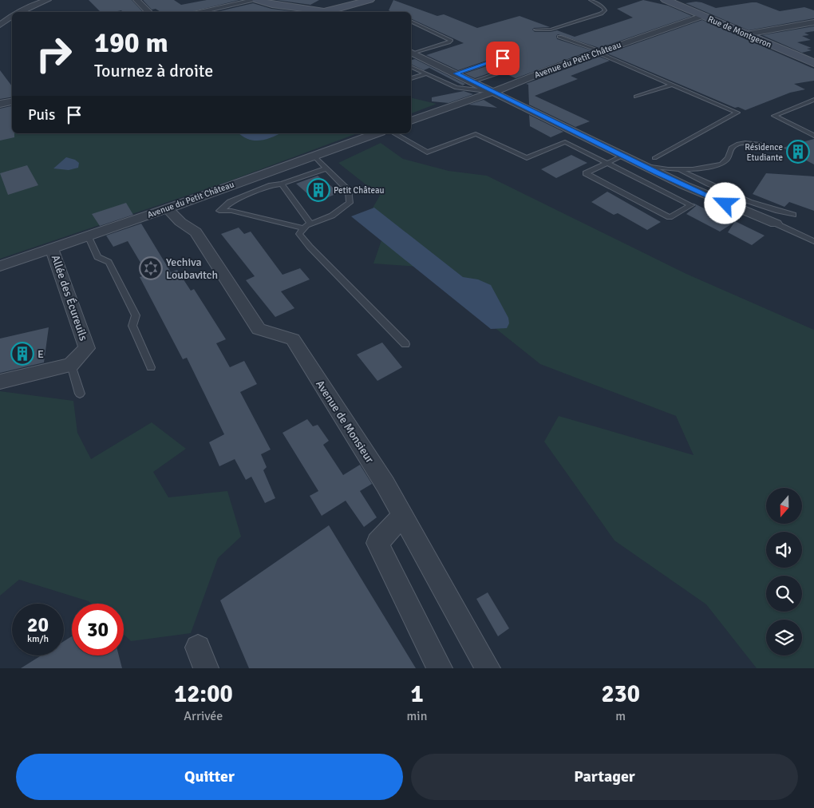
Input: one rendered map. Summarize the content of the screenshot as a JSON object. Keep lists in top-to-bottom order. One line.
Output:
{"streets":{"street":["Rue de Montgeron","Avenue du Petit Château","Allée des Écureuils","Avenue de Monsieur"]},"crossings":[["Rue de Montgeron","Avenue du Petit Château"],["Avenue du Petit Château","Allée des Écureuils"],["Avenue du Petit Château","Avenue de Monsieur"]],"places":{"building":["Résidence Etudiante","Petit Château","E"],"synagogue":["Yechiva Loubavitch"]},"north":"bottom","page":{"turn":["190 m","Tournez à droite"],"then":"Puis","speed":"20 km/h","limit":"30","eta":["12:00","Arrivée","1","min","230","m"],"buttons":["Quitter","Partager"]}}
